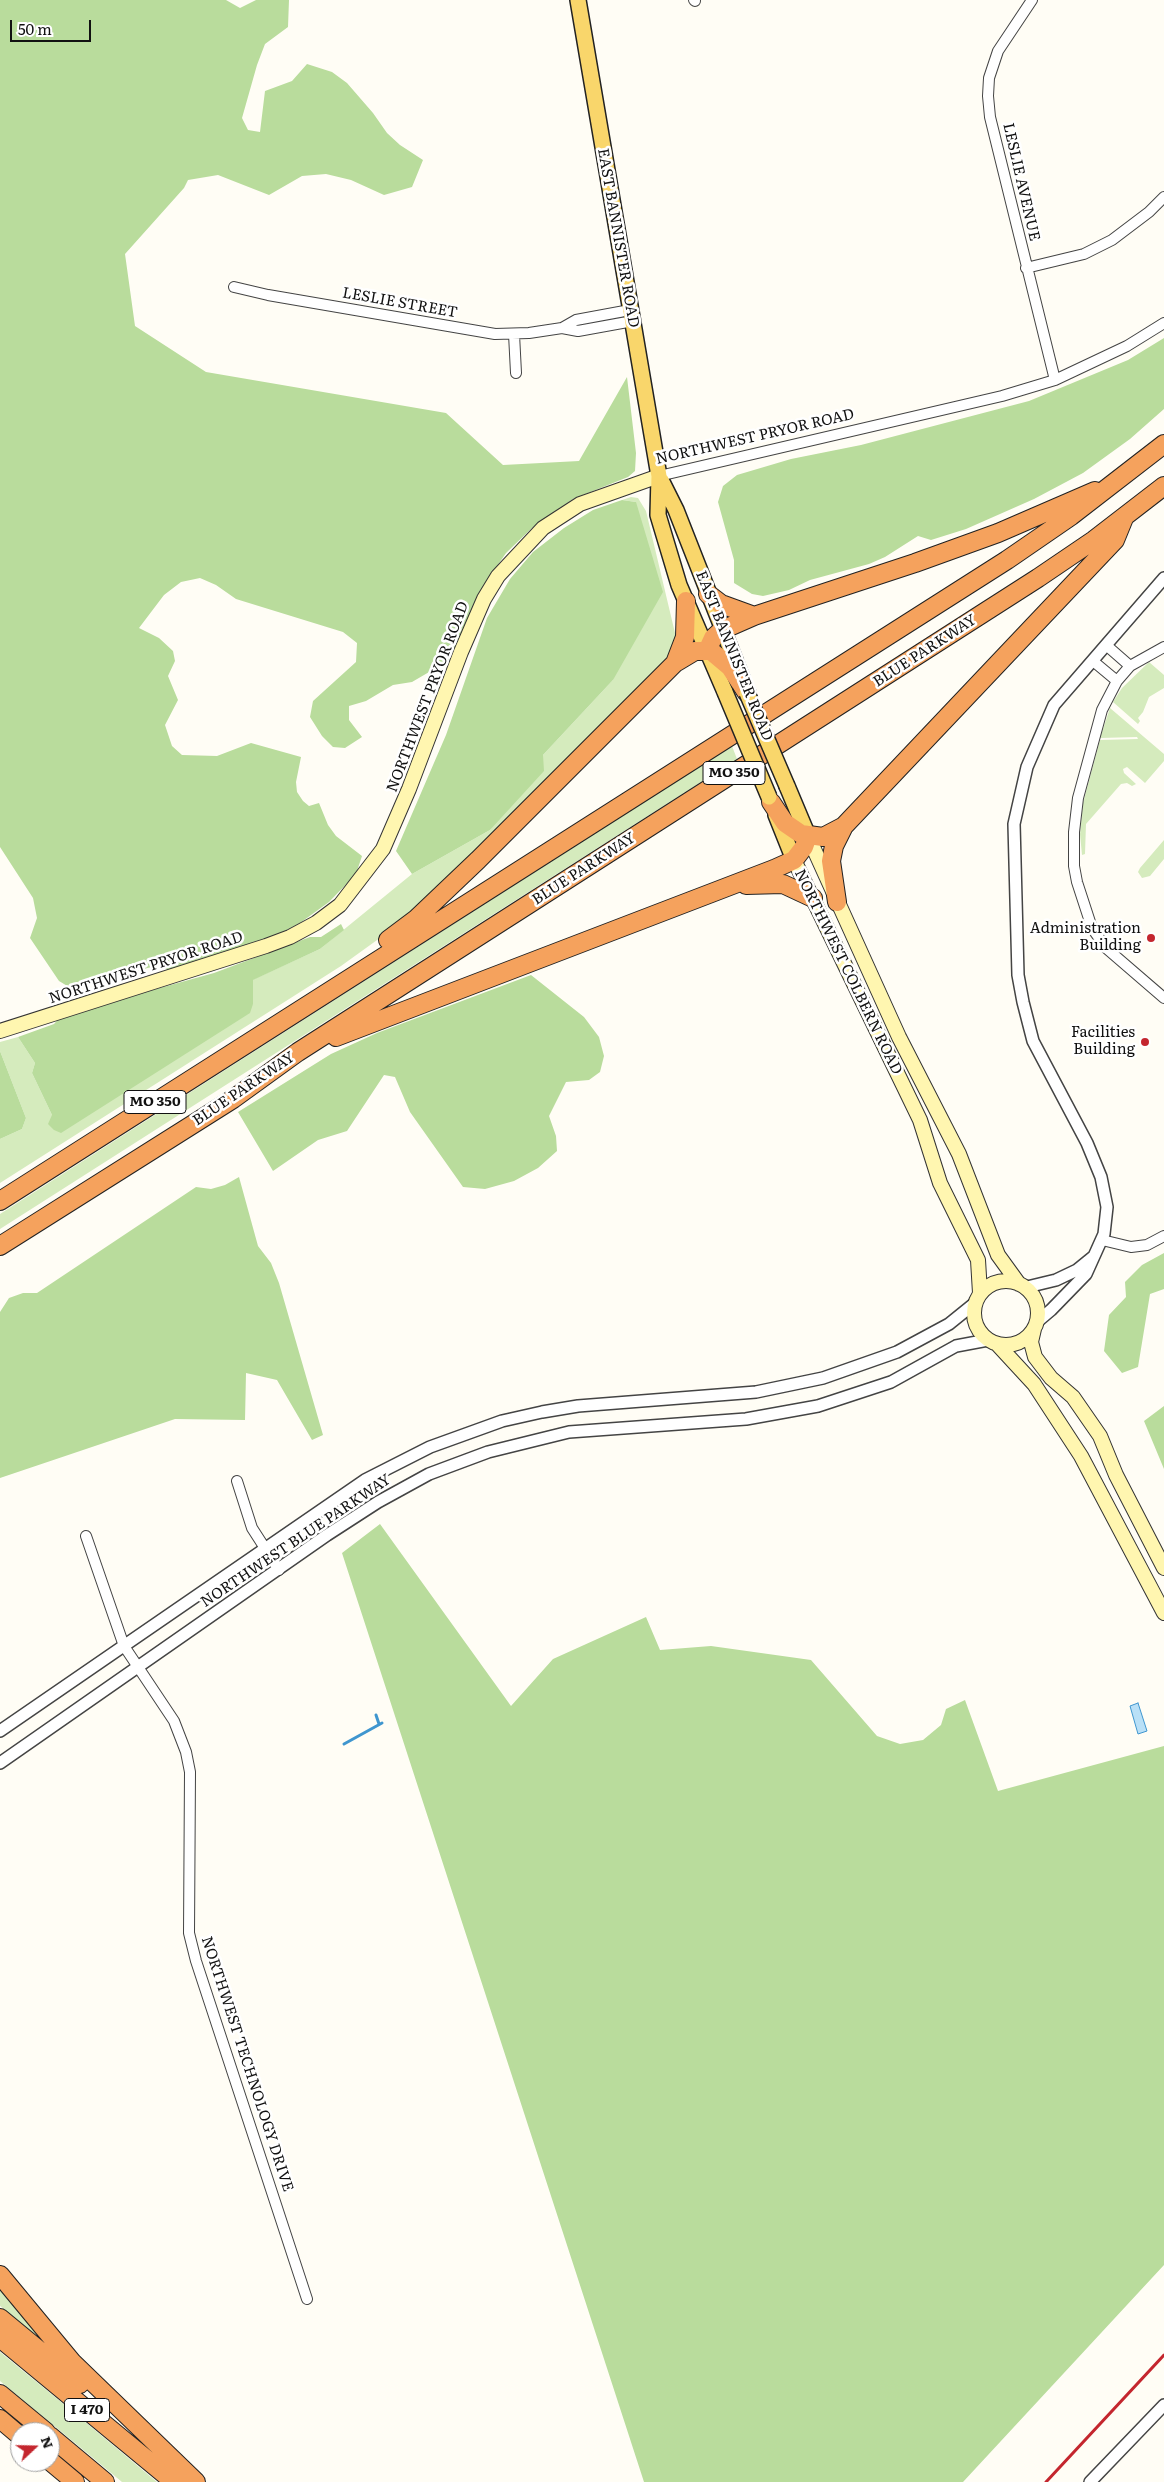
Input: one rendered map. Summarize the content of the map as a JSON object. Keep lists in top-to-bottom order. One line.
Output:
{"streets":{"highway":["BLUE PARKWAY","MO 350","I 470"],"main road":["EAST BANNISTER ROAD","NORTHWEST PRYOR ROAD","NORTHWEST COLBERN ROAD"],"street":["LESLIE AVENUE","LESLIE STREET","NORTHWEST BLUE PARKWAY","NORTHWEST TECHNOLOGY DRIVE"]},"crossings":[["LESLIE AVENUE","NORTHWEST PRYOR ROAD"],["EAST BANNISTER ROAD","LESLIE STREET"],["EAST BANNISTER ROAD","NORTHWEST PRYOR ROAD"],["EAST BANNISTER ROAD","NORTHWEST COLBERN ROAD"],["NORTHWEST COLBERN ROAD","NORTHWEST BLUE PARKWAY"],["NORTHWEST BLUE PARKWAY","NORTHWEST TECHNOLOGY DRIVE"]],"places":["Administration Building","Facilities Building"],"scale_bar":"50 m","north":"right"}
